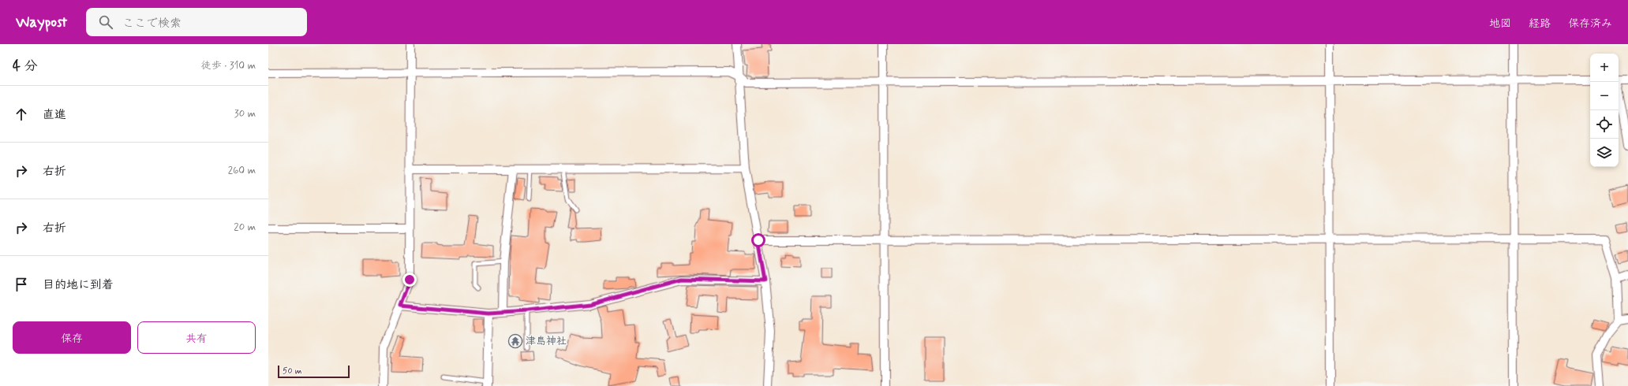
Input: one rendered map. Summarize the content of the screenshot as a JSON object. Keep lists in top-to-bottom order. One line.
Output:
{"places":{"temple":["津島神社"]},"scale_bar":"50 m","page":{"header":"Waypost","search":"ここで検索","nav":["地図","経路","保存済み"],"heading":["4 分","徒歩 · 310 m"],"map_buttons":["+","−"],"list":[["直進","30 m"],["右折","260 m"],["右折","20 m"],"目的地に到着"],"buttons":["保存","共有"],"scale":"50 m"}}
